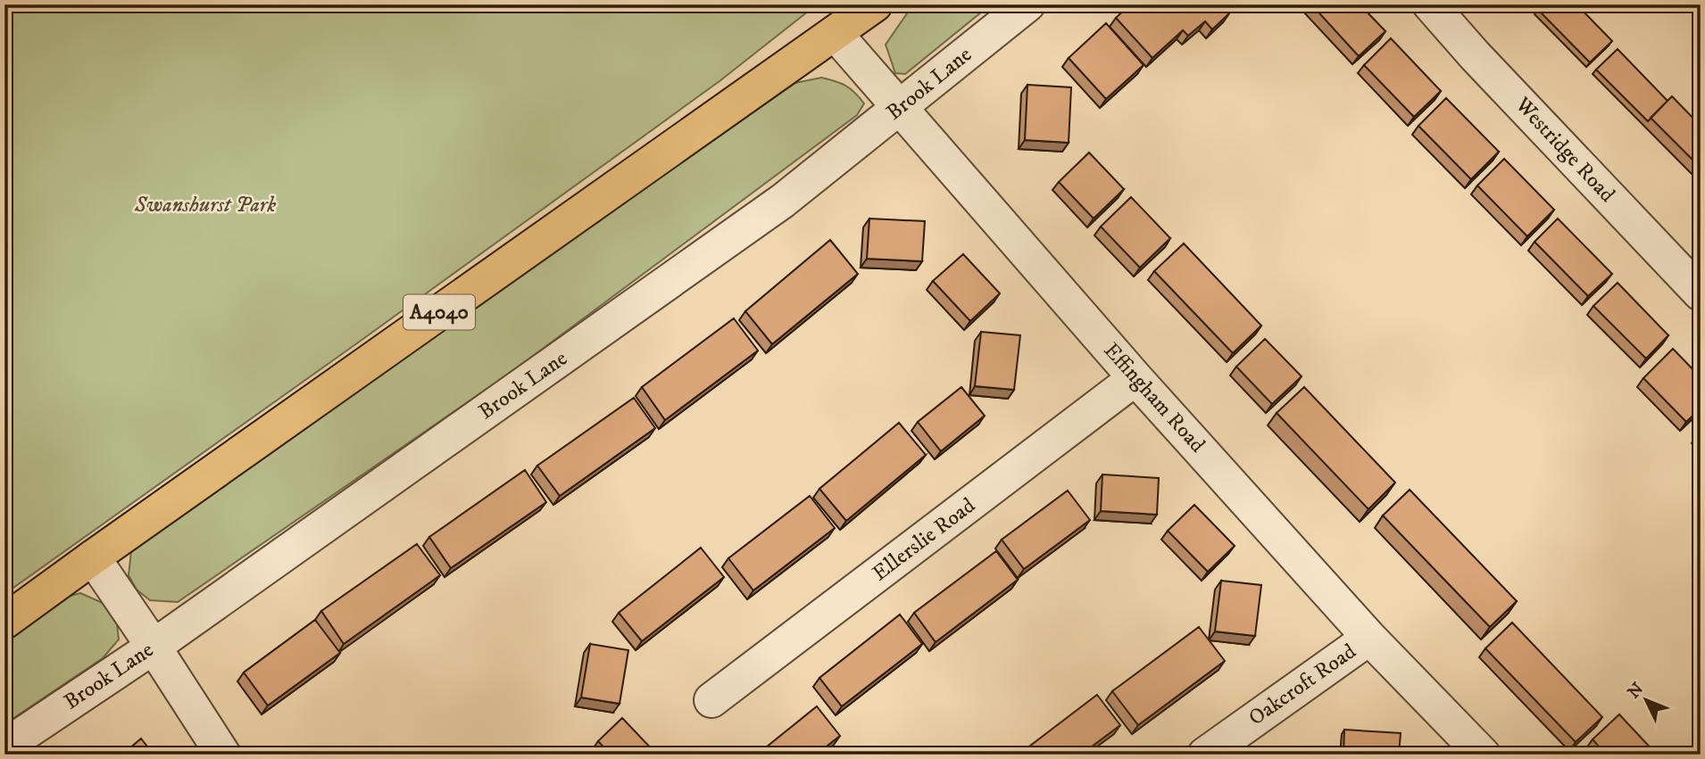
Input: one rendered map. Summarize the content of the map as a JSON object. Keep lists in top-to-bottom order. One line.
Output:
{"streets":{"main road":["A4040"],"street":["Brook Lane","Westridge Road","Effingham Road","Ellerslie Road","Oakcroft Road"]},"crossings":[["Brook Lane","Effingham Road"],["A4040","Effingham Road"],["Effingham Road","Ellerslie Road"],["Effingham Road","Oakcroft Road"]],"parks":["Swanshurst Park"],"north":"top left"}
